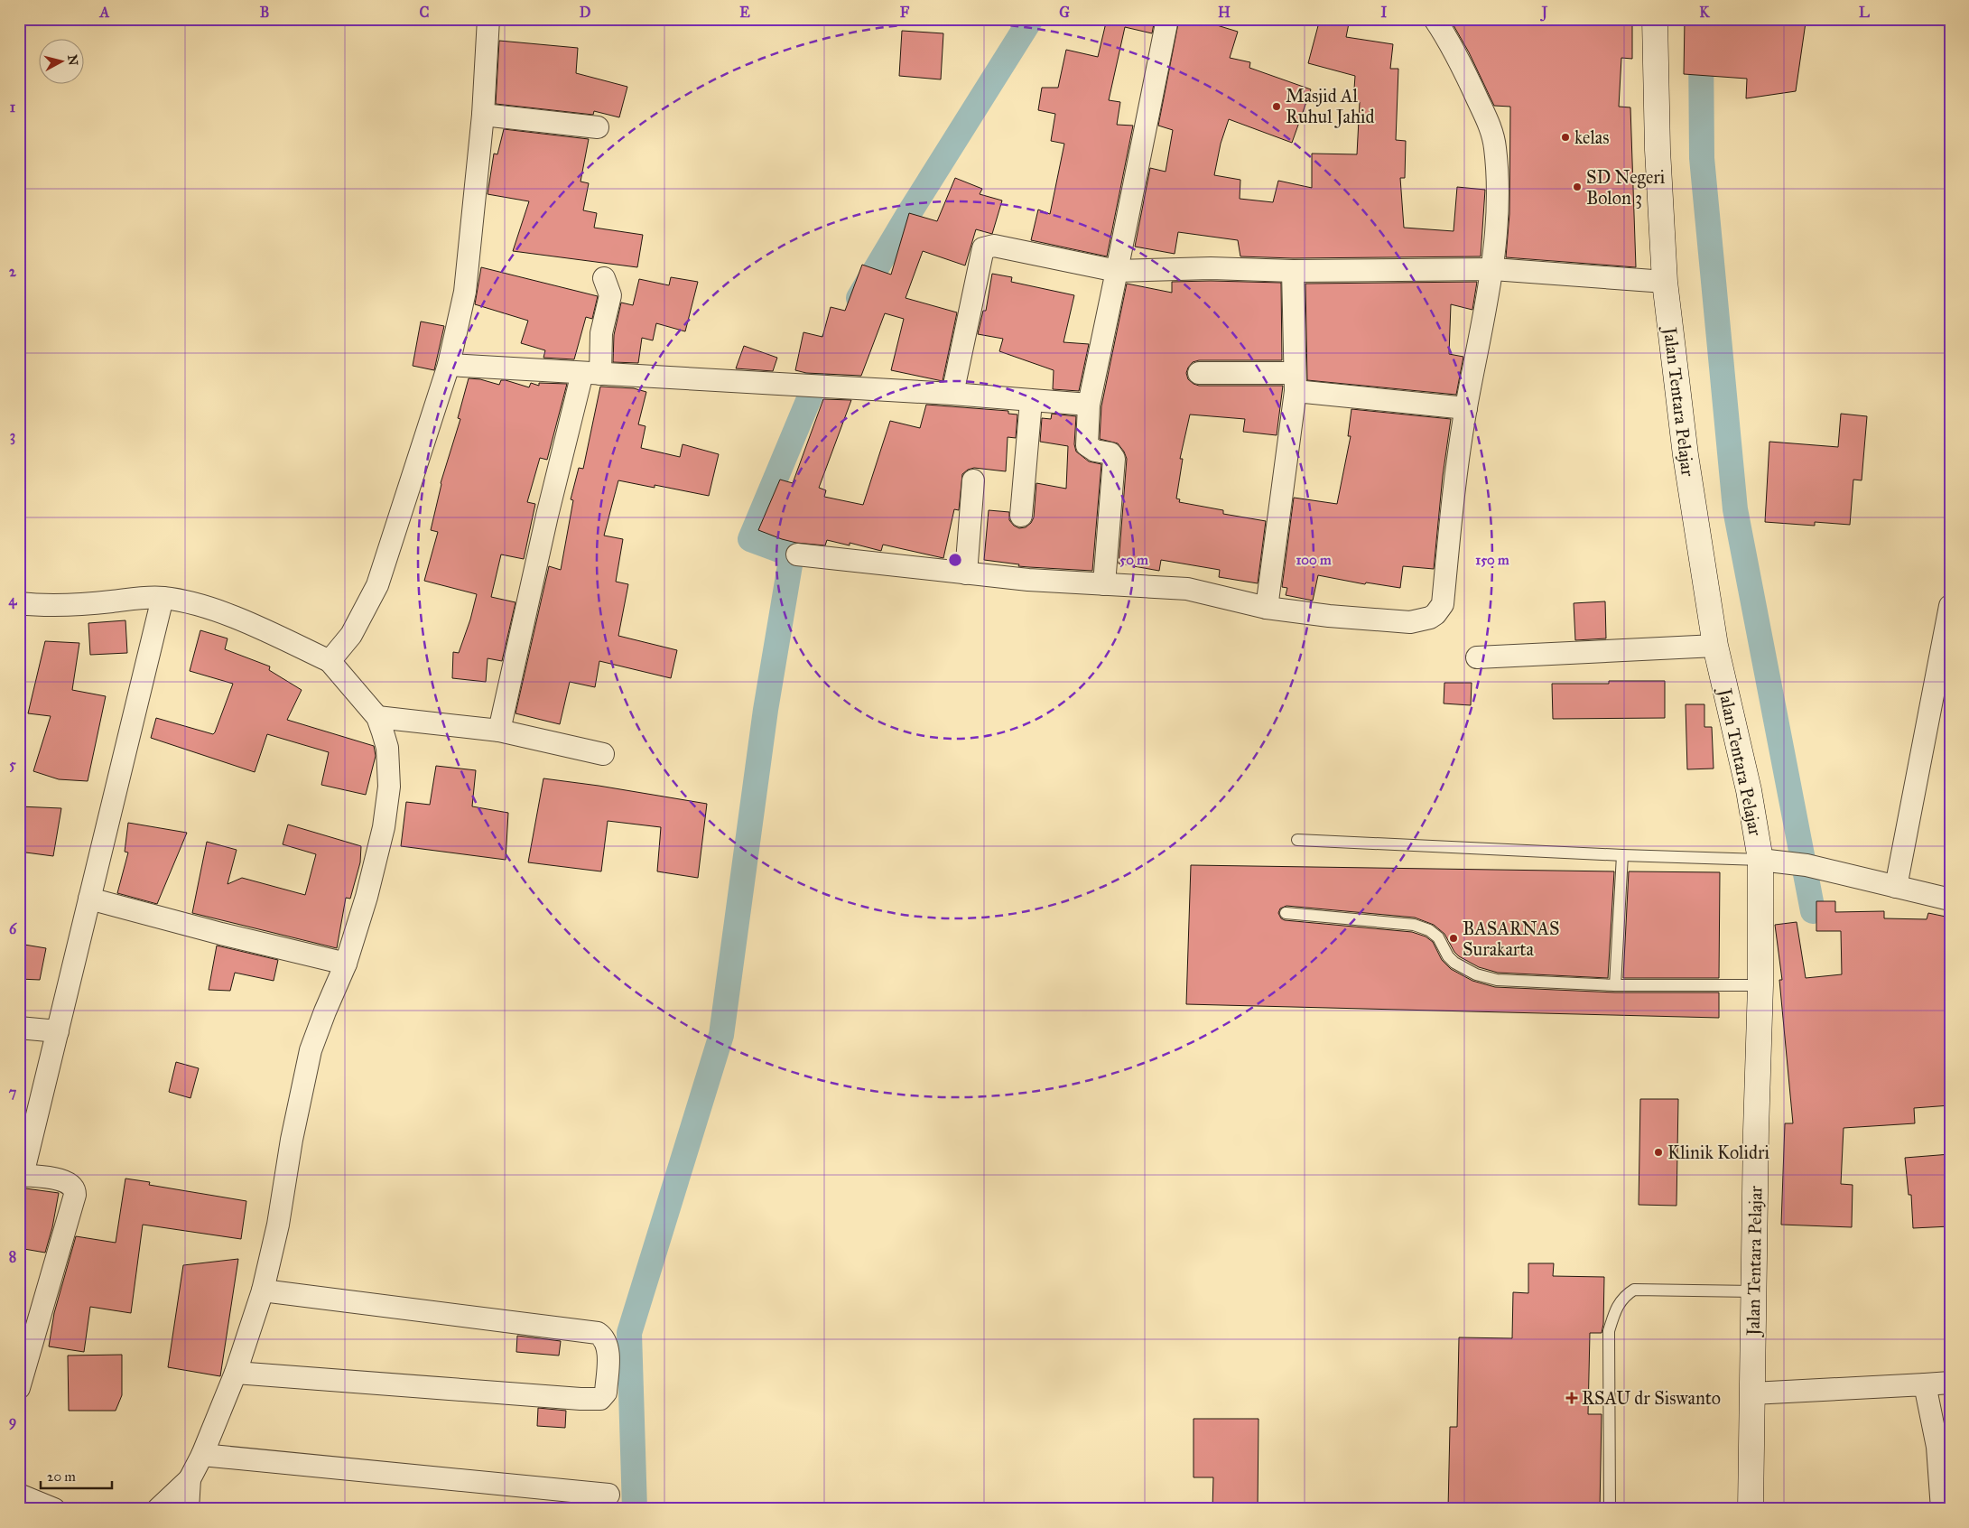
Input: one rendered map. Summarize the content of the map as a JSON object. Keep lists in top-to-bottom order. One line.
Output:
{"streets":{"main road":["Jalan Tentara Pelajar"]},"places":{"other":["Masjid Al Ruhul Jahid","kelas","SD Negeri Bolon 3","BASARNAS Surakarta","Klinik Kolidri"],"health":["RSAU dr Siswanto"]},"scale_bar":"20 m","north":"right","grid":{"columns":["A","B","C","D","E","F","G","H","I","J","K","L"],"rows":["1","2","3","4","5","6","7","8","9"]},"rings":["50 m","100 m","150 m"]}
